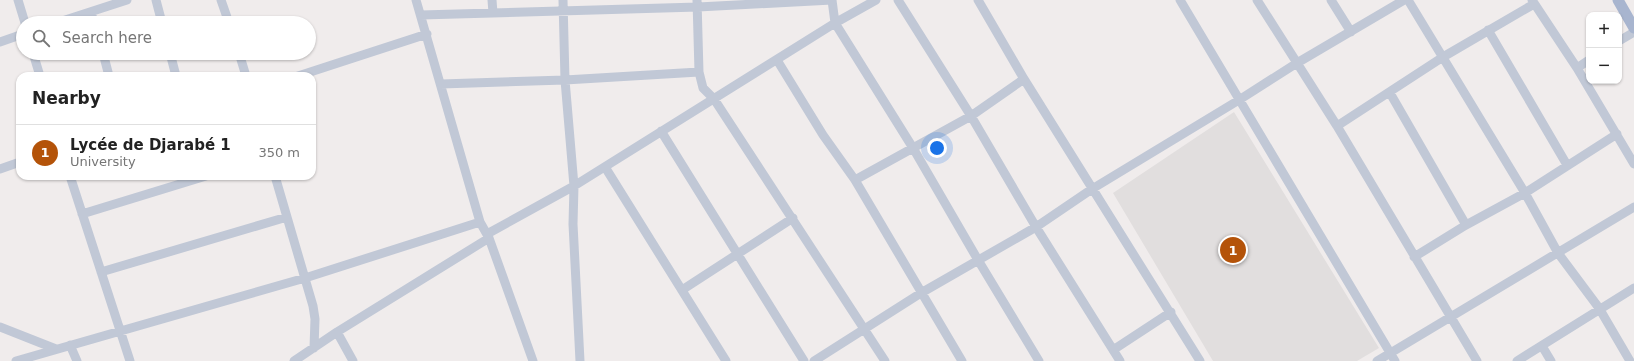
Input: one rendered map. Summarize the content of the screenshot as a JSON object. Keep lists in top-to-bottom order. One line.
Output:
{"page":{"map_buttons":["+","−"],"search":"Search here","heading":"Nearby","list":[{"mark":"1","name":"Lycée de Djarabé 1","note":"University","value":"350 m"}],"pins":"1"}}
